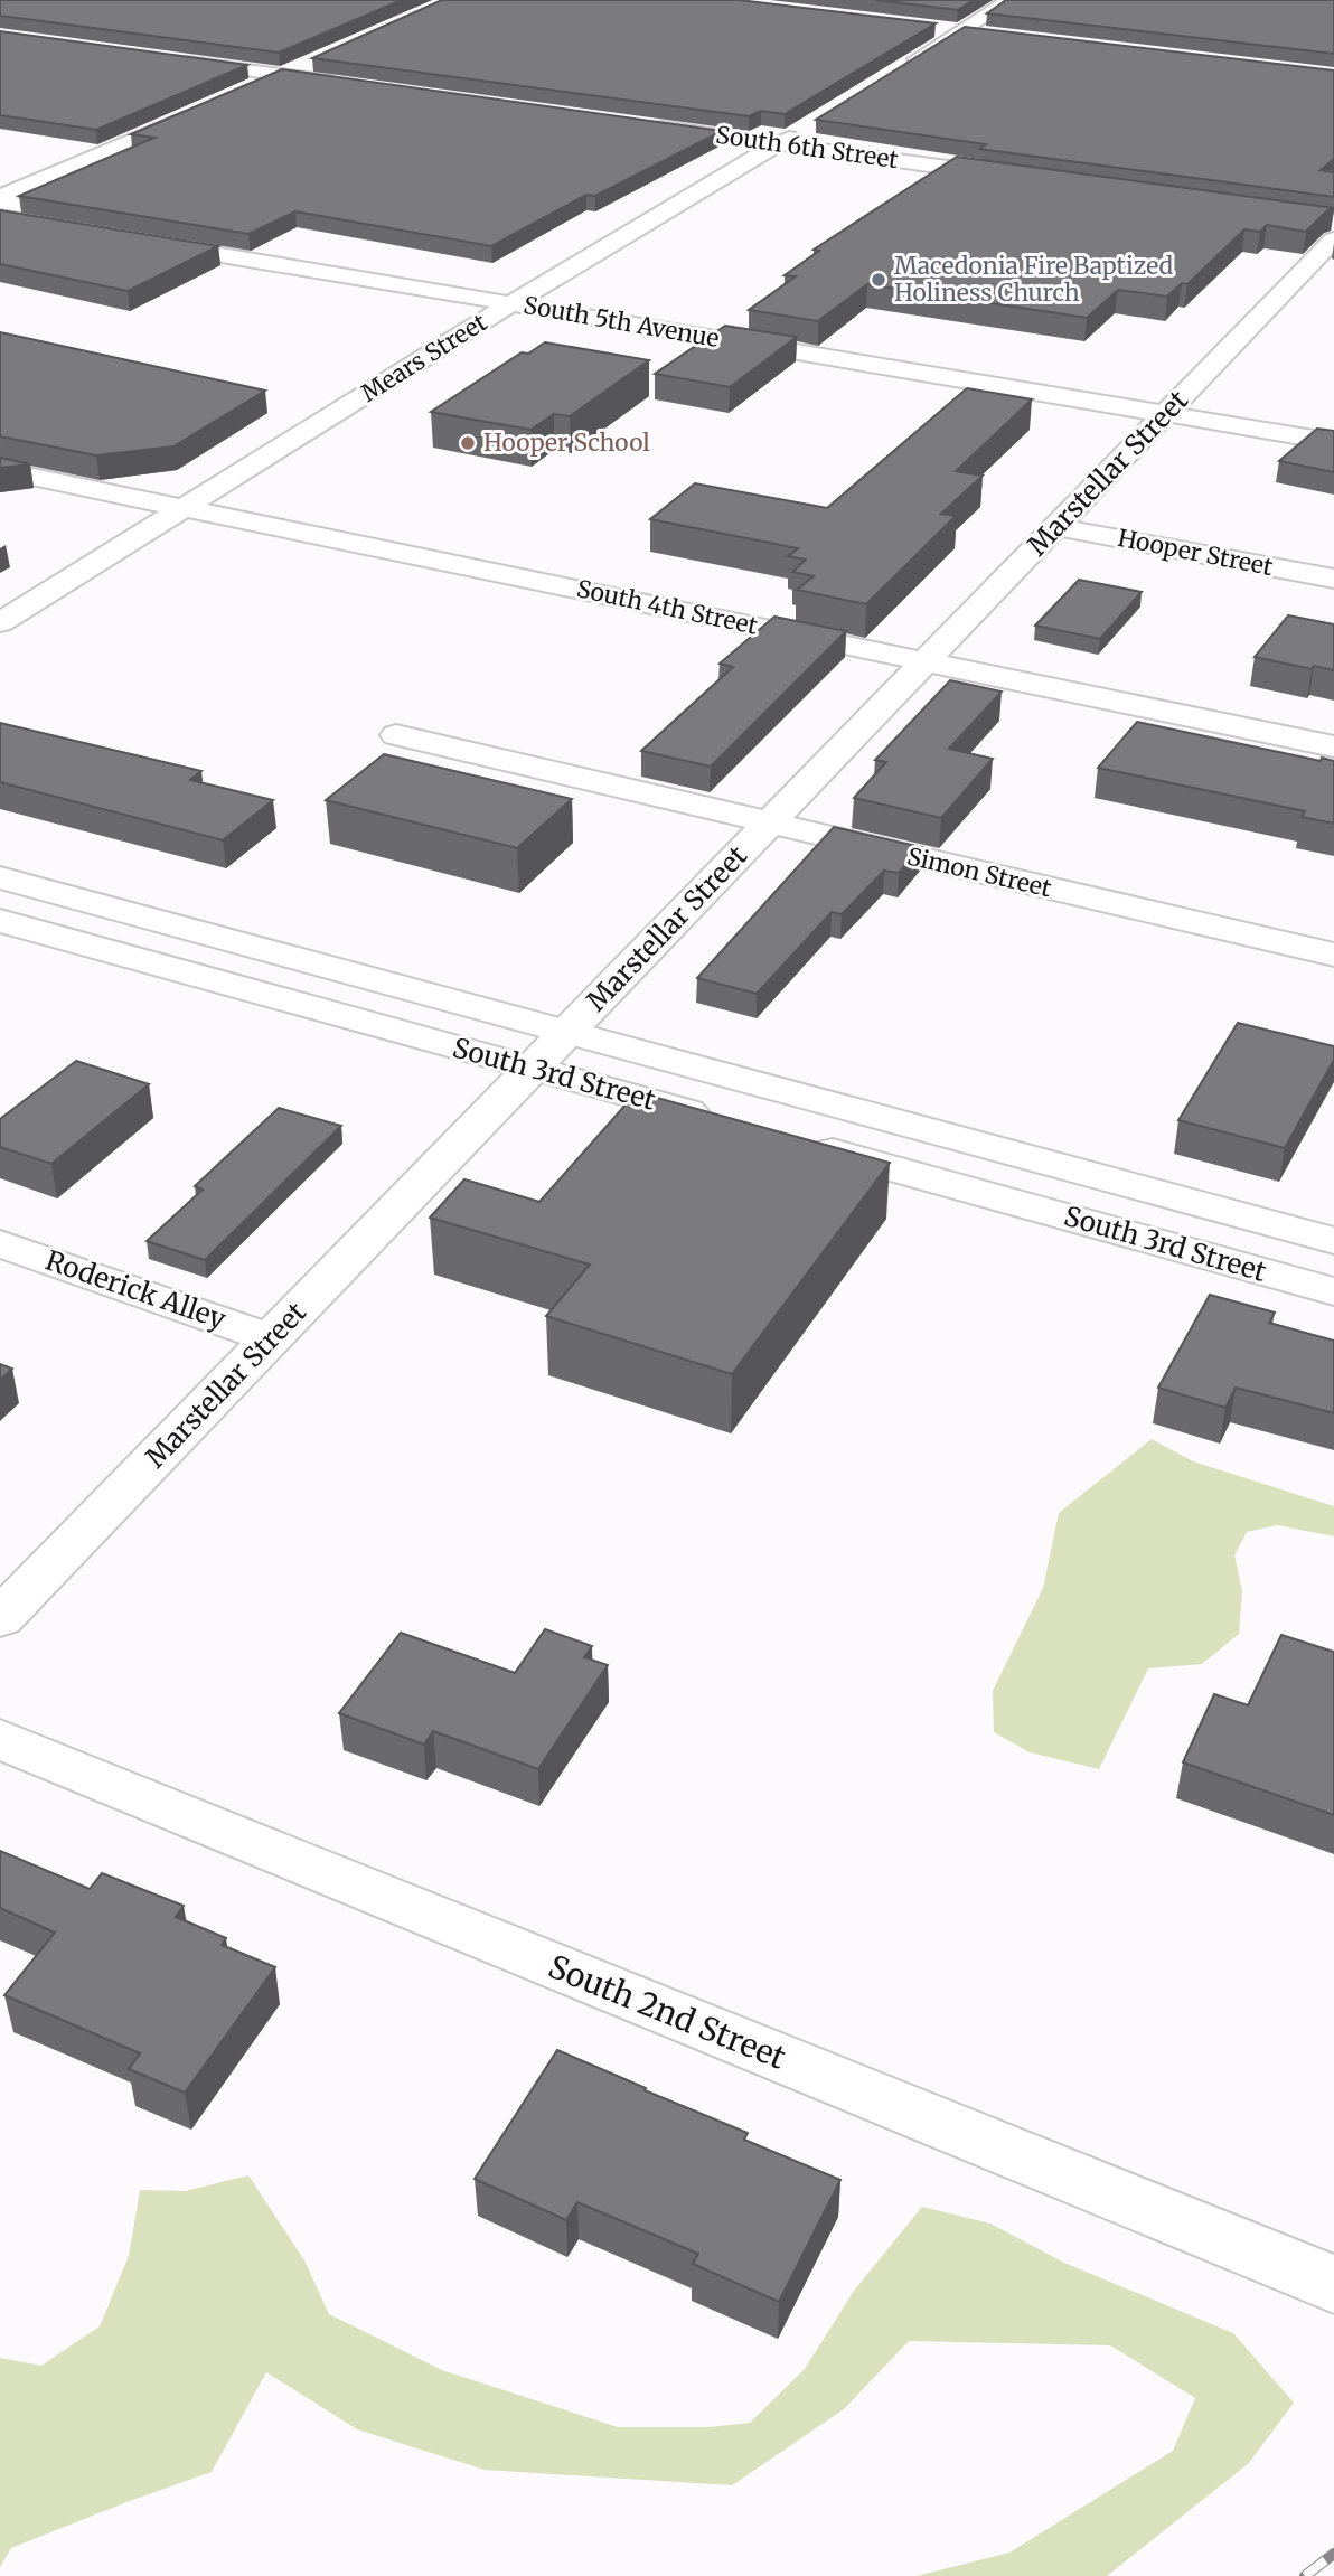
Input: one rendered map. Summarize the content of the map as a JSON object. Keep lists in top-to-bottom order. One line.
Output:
{"streets":{"main road":["South 6th Street","South 5th Avenue","Mears Street","Marstellar Street","Hooper Street","South 4th Street","Simon Street","South 3rd Street","Roderick Alley","South 2nd Street"]},"crossings":[["South 6th Street","Mears Street"],["South 5th Avenue","Mears Street"],["South 5th Avenue","Marstellar Street"],["Mears Street","South 4th Street"],["Marstellar Street","Hooper Street"],["Marstellar Street","South 4th Street"],["Marstellar Street","Simon Street"],["Marstellar Street","South 3rd Street"],["Marstellar Street","Roderick Alley"]],"places":["Macedonia Fire Baptized Holiness Church","Hooper School"]}
